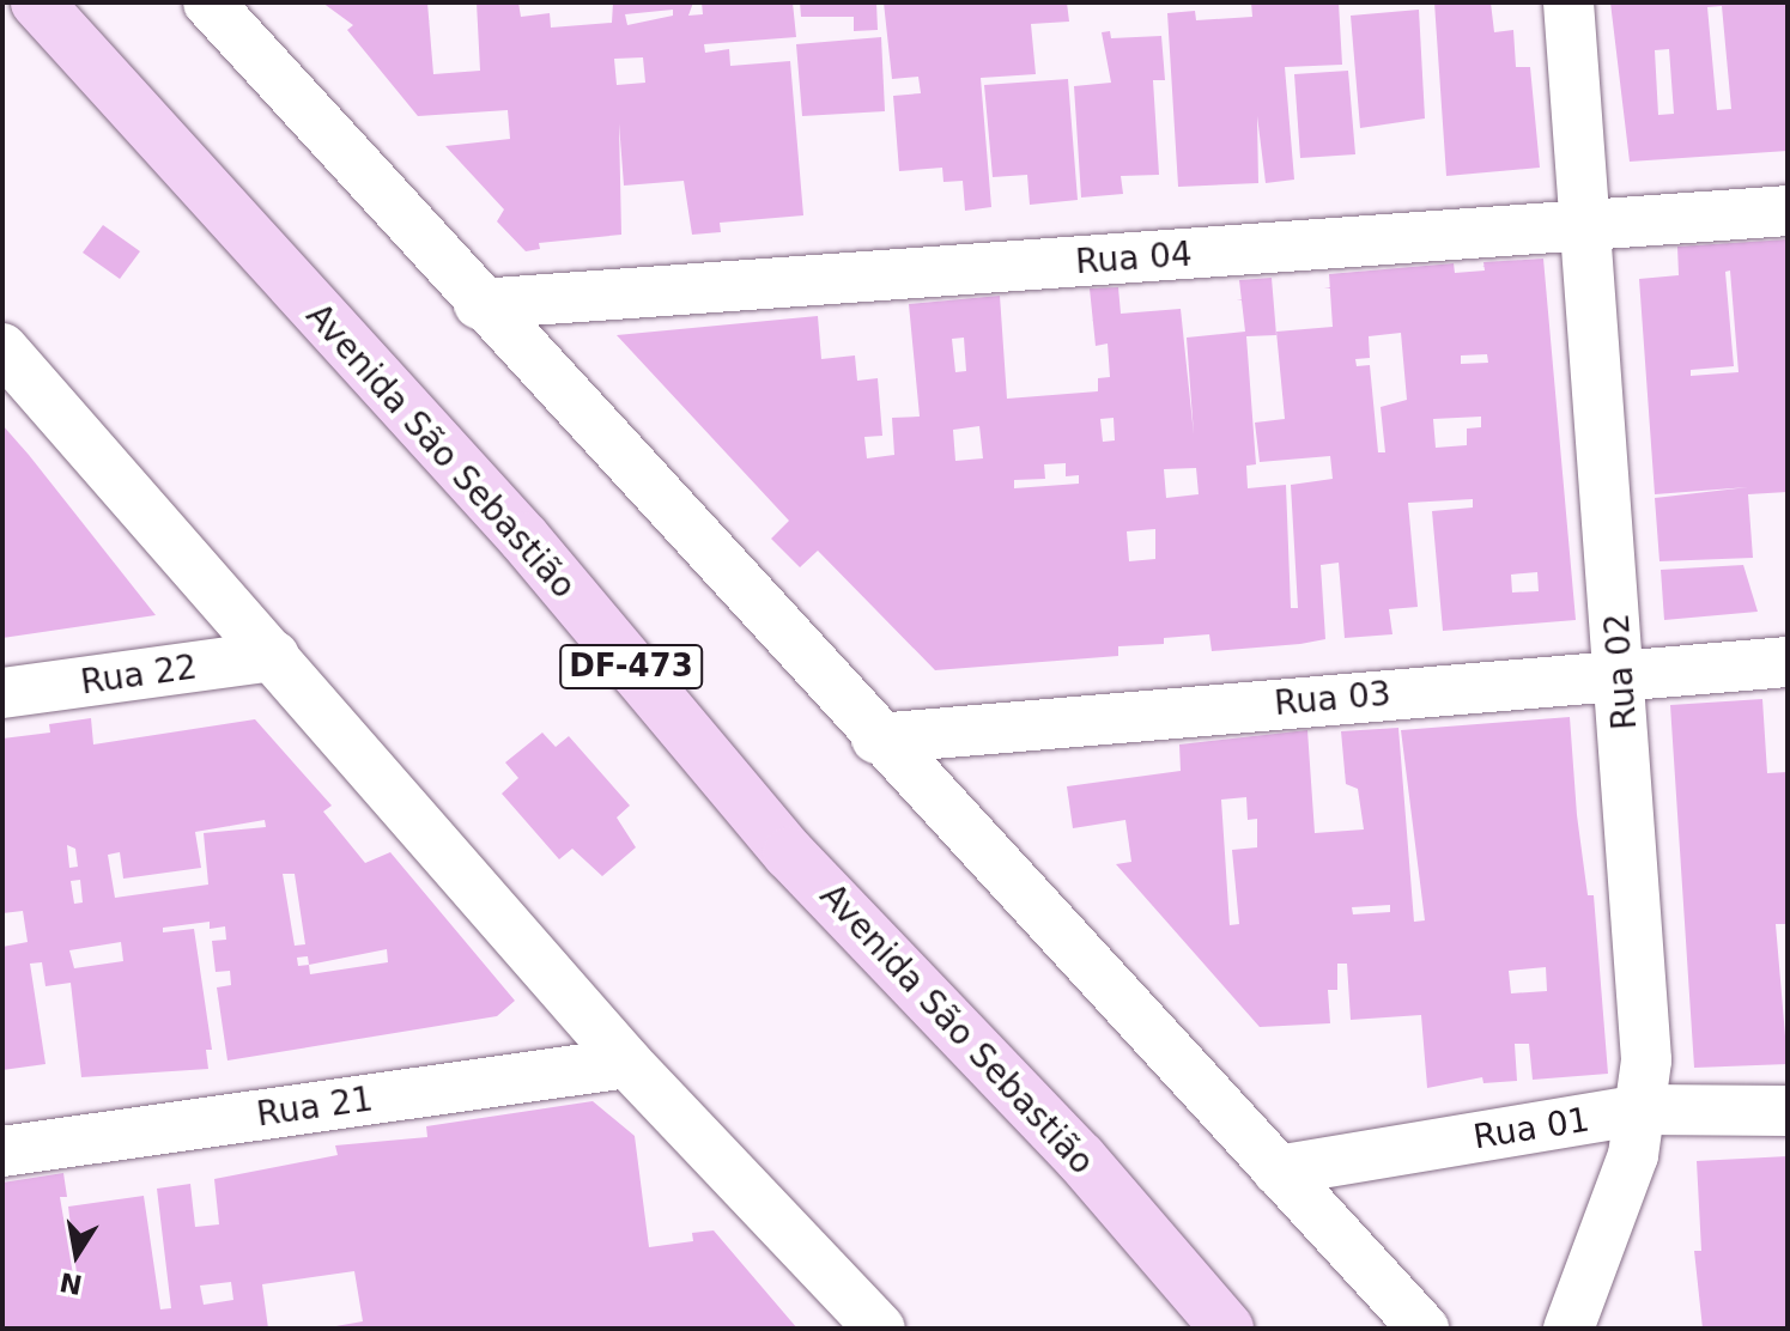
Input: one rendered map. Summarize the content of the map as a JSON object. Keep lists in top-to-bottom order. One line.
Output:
{"streets":{"main road":["Avenida São Sebastião","DF-473"],"street":["Rua 04","Rua 02","Rua 22","Rua 03","Rua 21","Rua 01"]},"crossings":[["Rua 04","Rua 02"],["Rua 02","Rua 03"],["Rua 02","Rua 01"]],"north":"bottom"}
